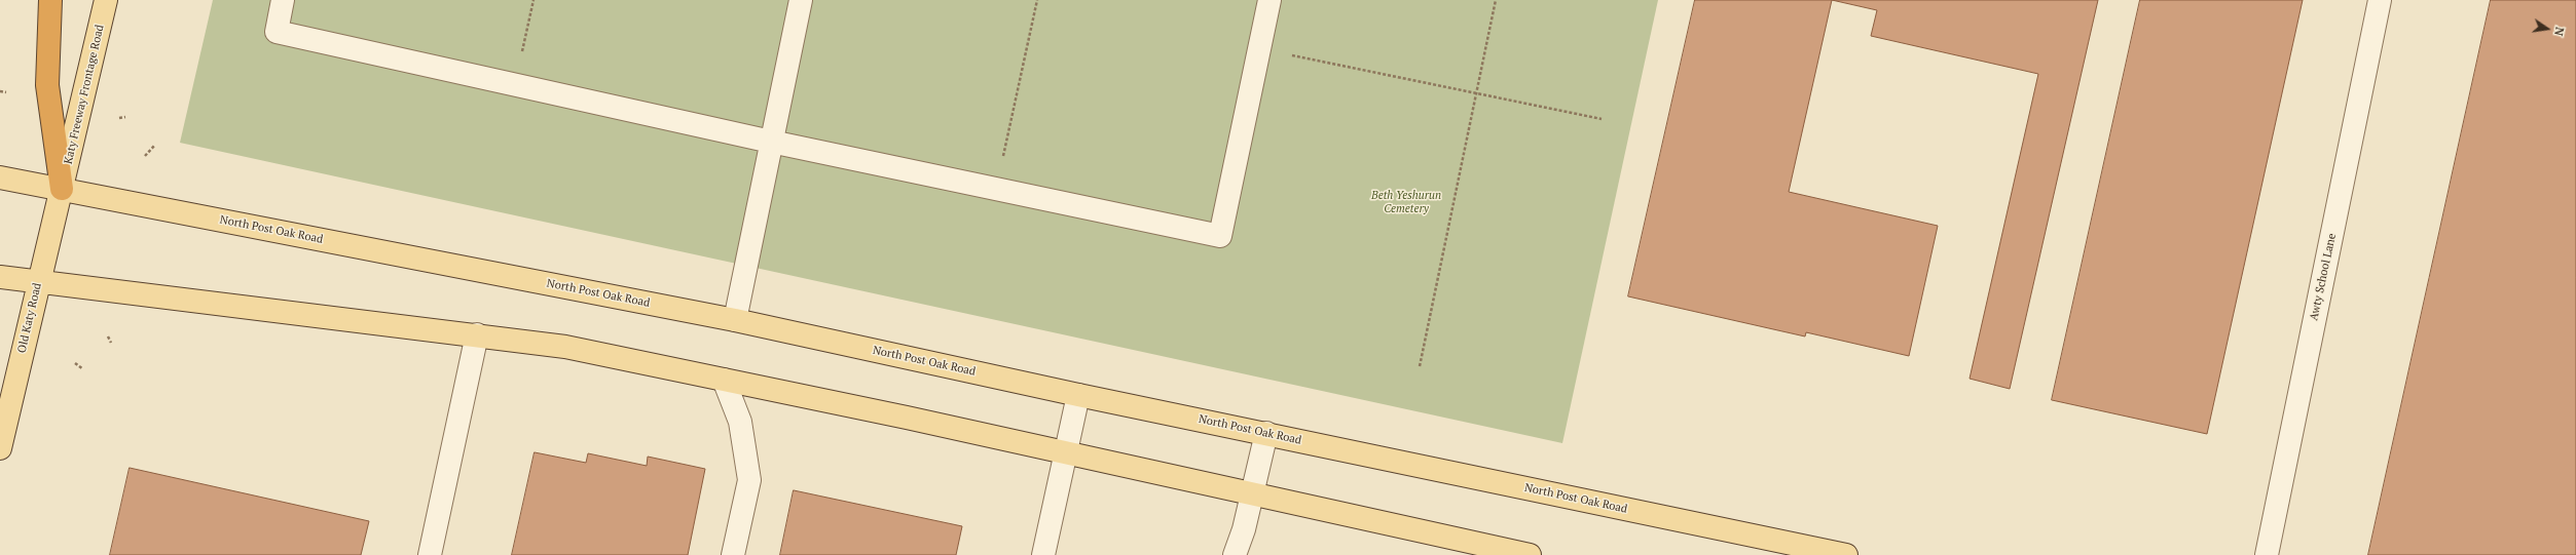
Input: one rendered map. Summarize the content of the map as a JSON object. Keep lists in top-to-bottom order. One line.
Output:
{"streets":{"main road":["Katy Freeway Frontage Road","North Post Oak Road","Old Katy Road"],"street":["Awty School Lane"]},"crossings":[["Katy Freeway Frontage Road","North Post Oak Road"],["Katy Freeway Frontage Road","Old Katy Road"],["North Post Oak Road","Old Katy Road"]],"parks":["Beth Yeshurun Cemetery"],"north":"right"}
